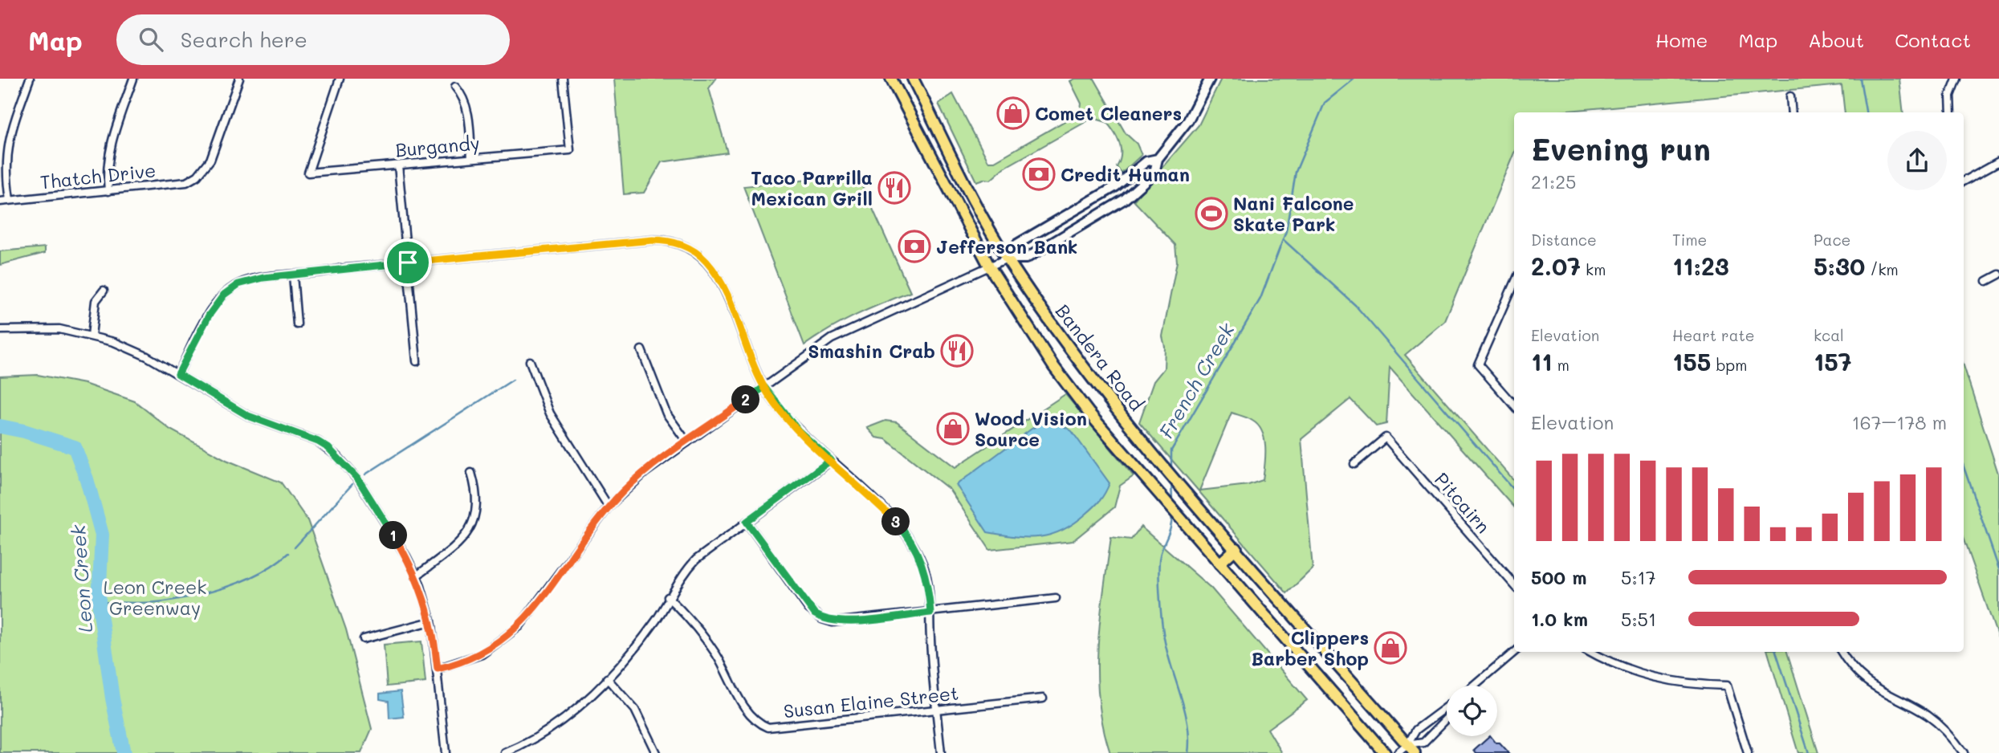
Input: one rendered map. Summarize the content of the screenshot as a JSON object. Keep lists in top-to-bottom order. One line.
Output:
{"streets":{"main road":["Bandera Road"],"street":["Burgandy","Thatch Drive","Pitcairn","Susan Elaine Street"]},"water":["French Creek","Leon Creek"],"parks":["Leon Creek Greenway"],"places":{"shop":["Comet Cleaners","Wood Vision Source","Clippers Barber Shop"],"bank":["Credit Human","Jefferson Bank"],"restaurant":["Taco Parrilla Mexican Grill","Smashin Crab"],"sports":["Nani Falcone Skate Park"]},"page":{"header":"Map","search":"Search here","nav":["Home","Map","About","Contact"],"heading":["Evening run","21:25"],"stats":[["Distance","2.07 km"],["Time","11:23"],["Pace","5:30 /km"],["Elevation","11 m"],["Heart rate","155 bpm"],["kcal","157"]],"pins":["2","3","1"],"chart":["Elevation","167–178 m"],"list":[{"name":"500 m","note":"5:17"},{"name":"1.0 km","note":"5:51"}]}}
